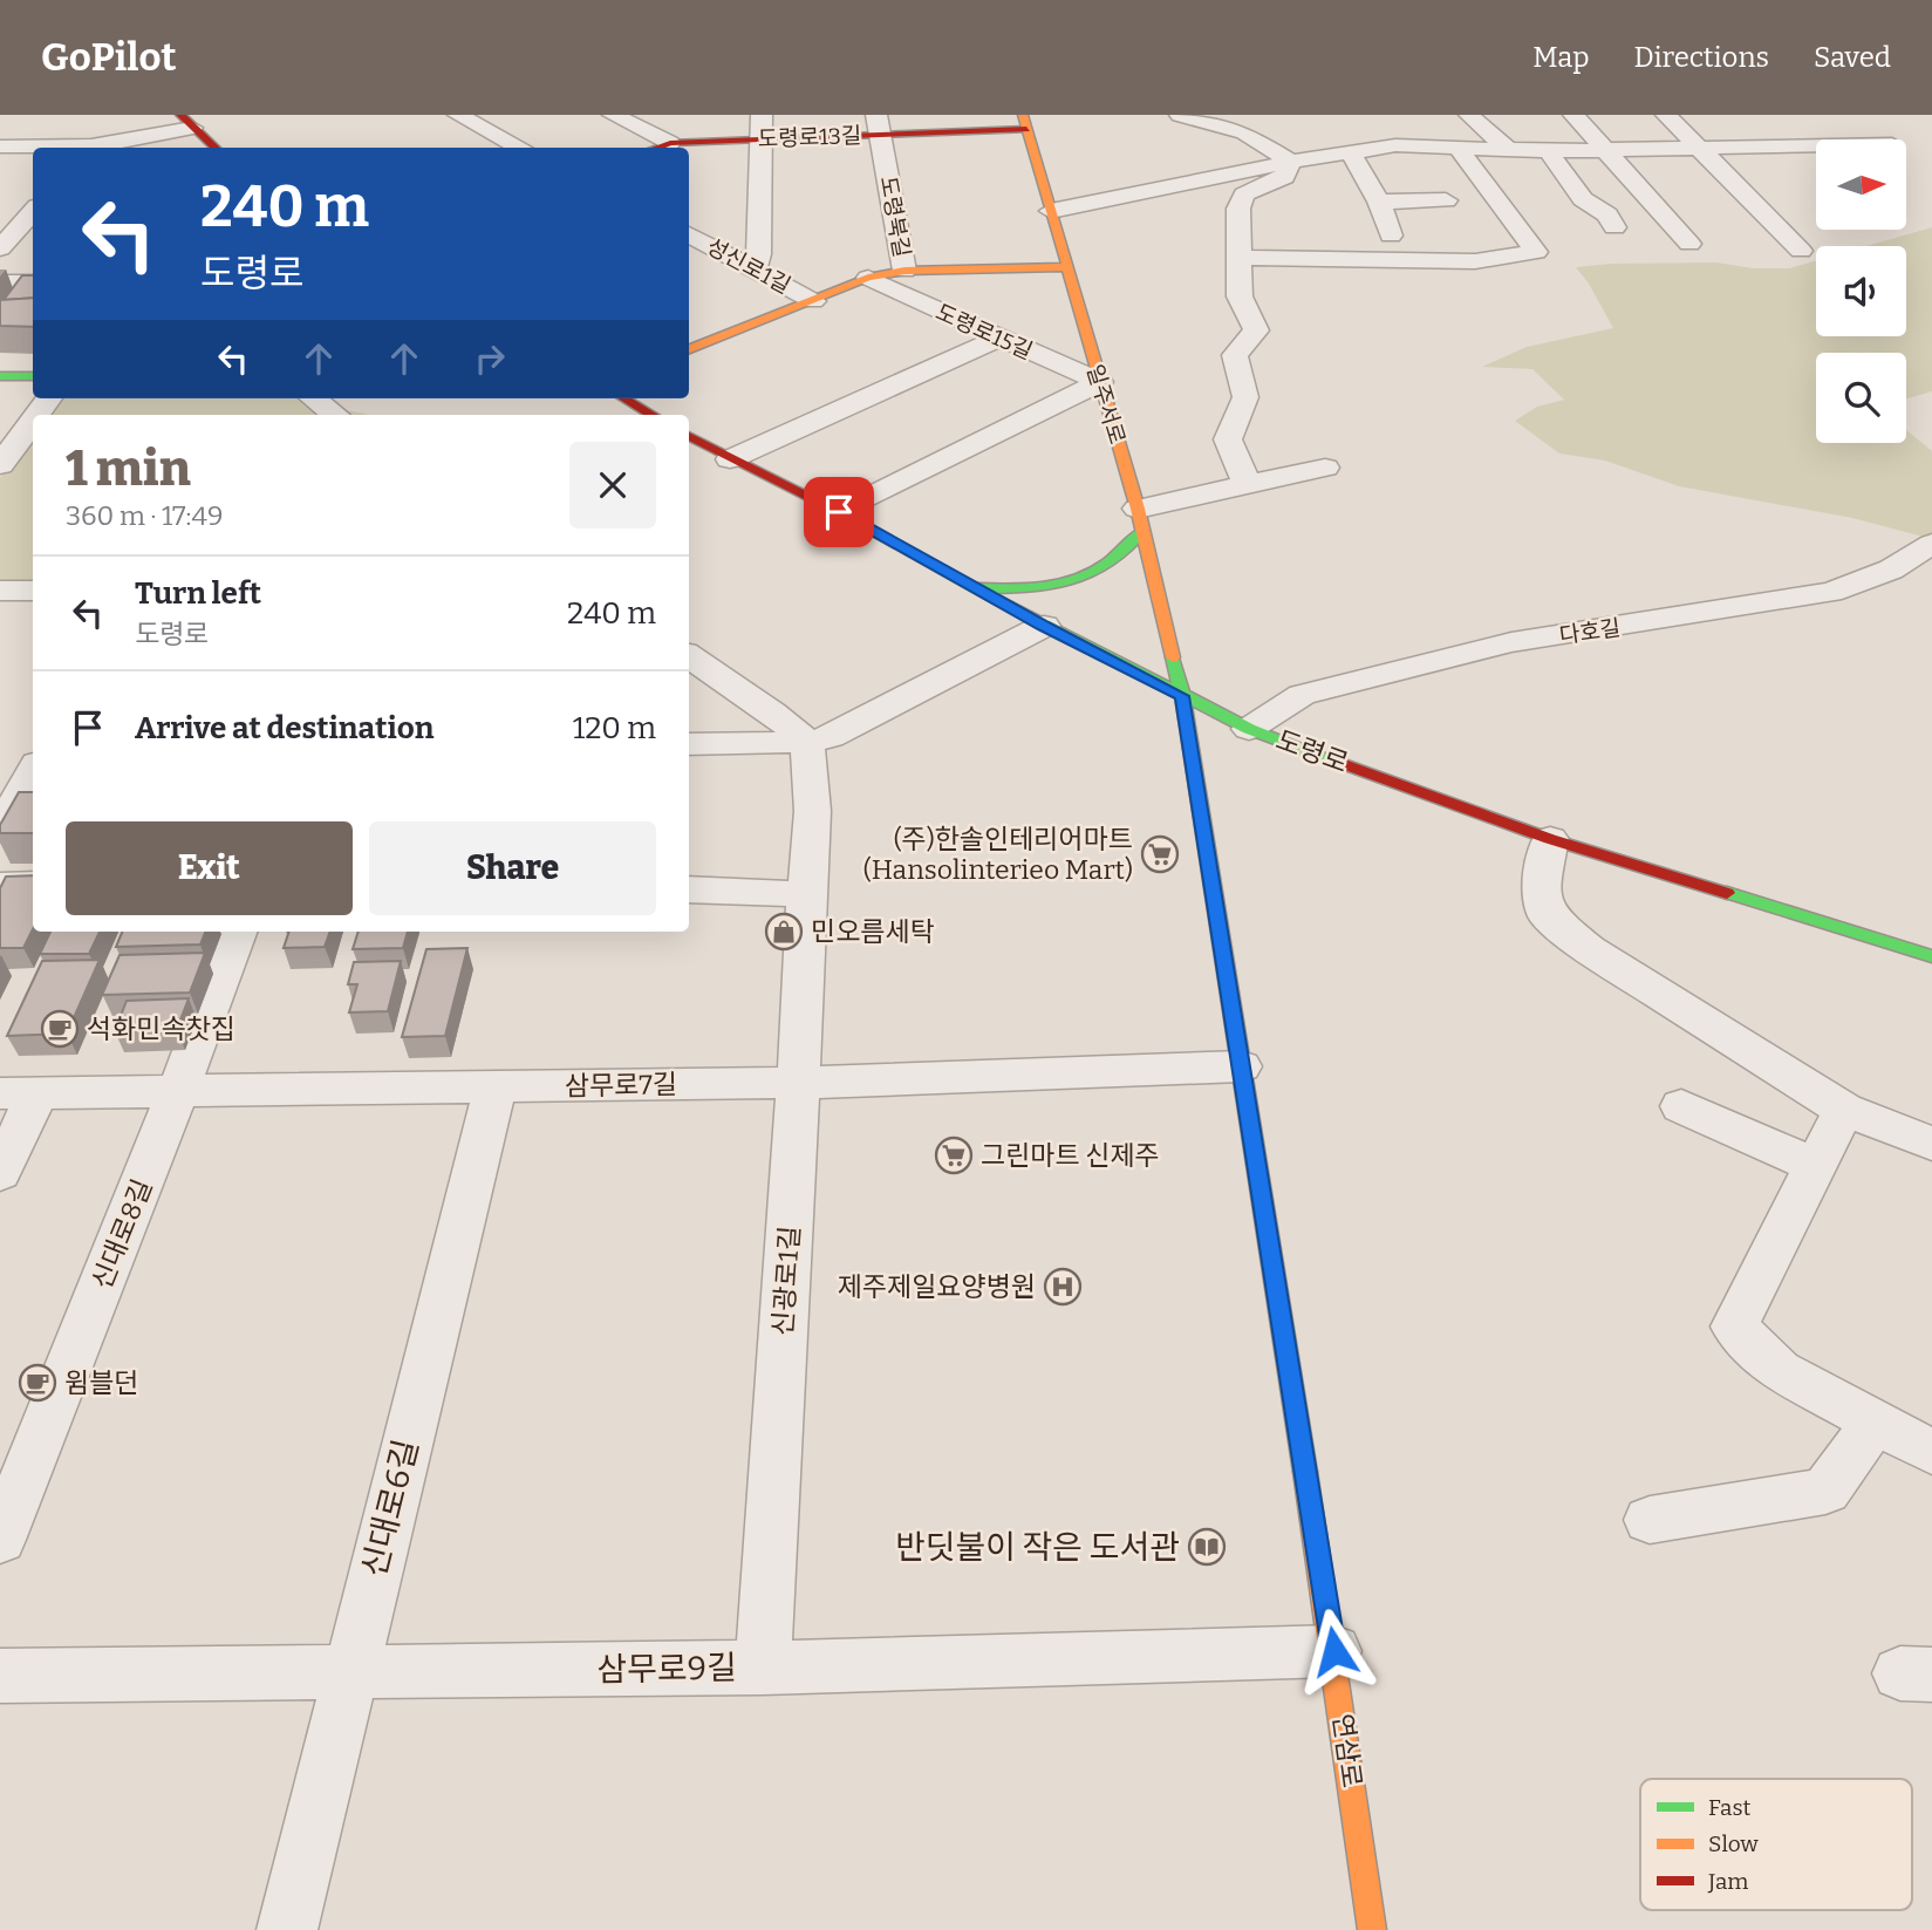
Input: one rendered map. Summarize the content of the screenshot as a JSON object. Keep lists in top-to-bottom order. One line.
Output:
{"streets":{"main road":["도령로13길","도령로15길","일주서로","도령로","연삼로"],"street":["도령북길","성신로1길","다호길","삼무로7길","신대로8길","신광로1길","신대로6길","삼무로9길"]},"crossings":[["도령로13길","도령북길"],["도령로13길","일주서로"],["도령북길","도령로15길"],["성신로1길","도령로15길"],["도령로15길","일주서로"],["일주서로","도령로"],["일주서로","연삼로"],["다호길","도령로"],["도령로","연삼로"],["삼무로7길","신대로8길"],["삼무로7길","신광로1길"],["삼무로7길","신대로6길"],["삼무로7길","연삼로"],["신광로1길","삼무로9길"],["신대로6길","삼무로9길"],["삼무로9길","연삼로"]],"places":{"supermarket":["(주)한솔인테리어마트 (Hansolinterieo Mart)","그린마트 신제주"],"shop":["민오름세탁"],"cafe":["석화민속찻집","윔블던"],"hospital":["제주제일요양병원"],"library":["반딧불이 작은 도서관"]},"legend":["Fast","Slow","Jam"],"north":"right","page":{"header":"GoPilot","nav":["Map","Directions","Saved"],"turn":["240 m","도령로"],"heading":["1 min","360 m · 17:49"],"list":[{"name":"Turn left","note":"도령로","value":"240 m"},{"name":"Arrive at destination","value":"120 m"}],"buttons":["Exit","Share"]}}
